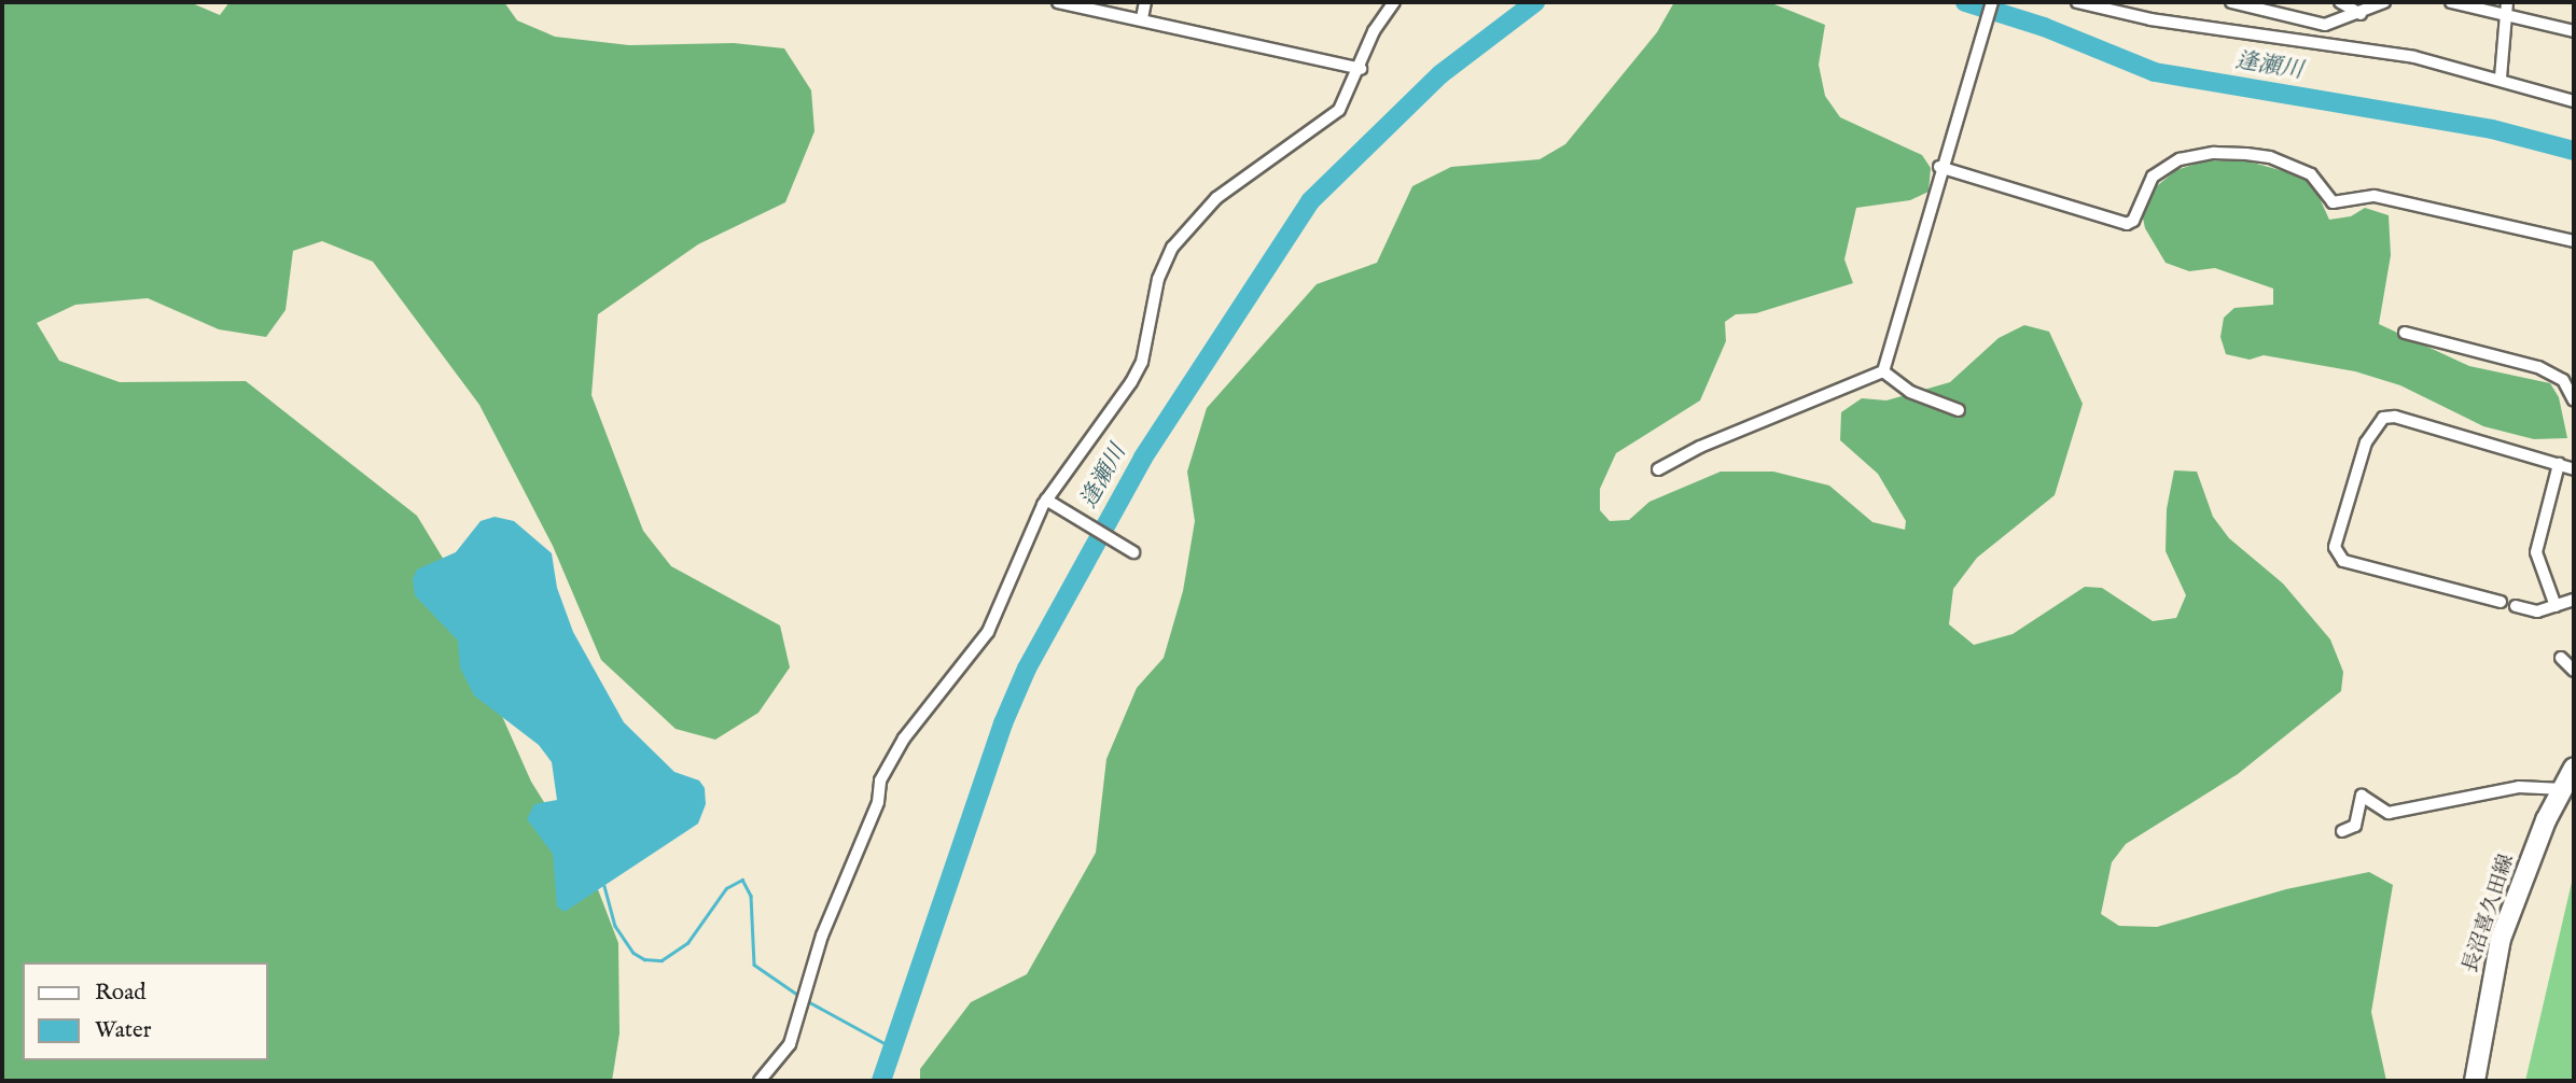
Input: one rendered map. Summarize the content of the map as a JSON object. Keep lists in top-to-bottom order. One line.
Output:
{"streets":{"main road":["長沼喜久田線"]},"water":["逢瀬川"],"legend":["Road","Water"]}
